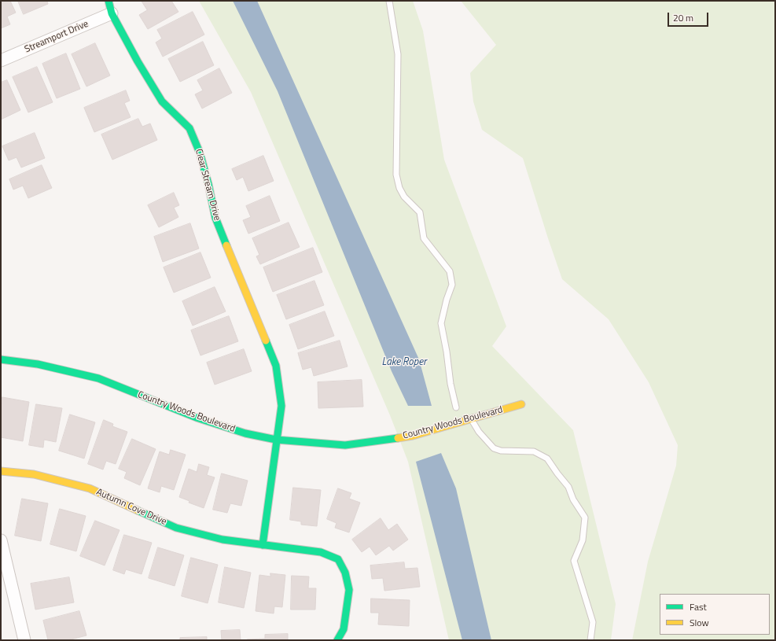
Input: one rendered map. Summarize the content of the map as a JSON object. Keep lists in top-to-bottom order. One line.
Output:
{"streets":{"street":["Streamport Drive","Clear Stream Drive","Country Woods Boulevard","Autumn Cove Drive"]},"crossings":[["Streamport Drive","Clear Stream Drive"],["Clear Stream Drive","Country Woods Boulevard"]],"water":["Lake Roper"],"legend":["Fast","Slow"],"scale_bar":"20 m"}
